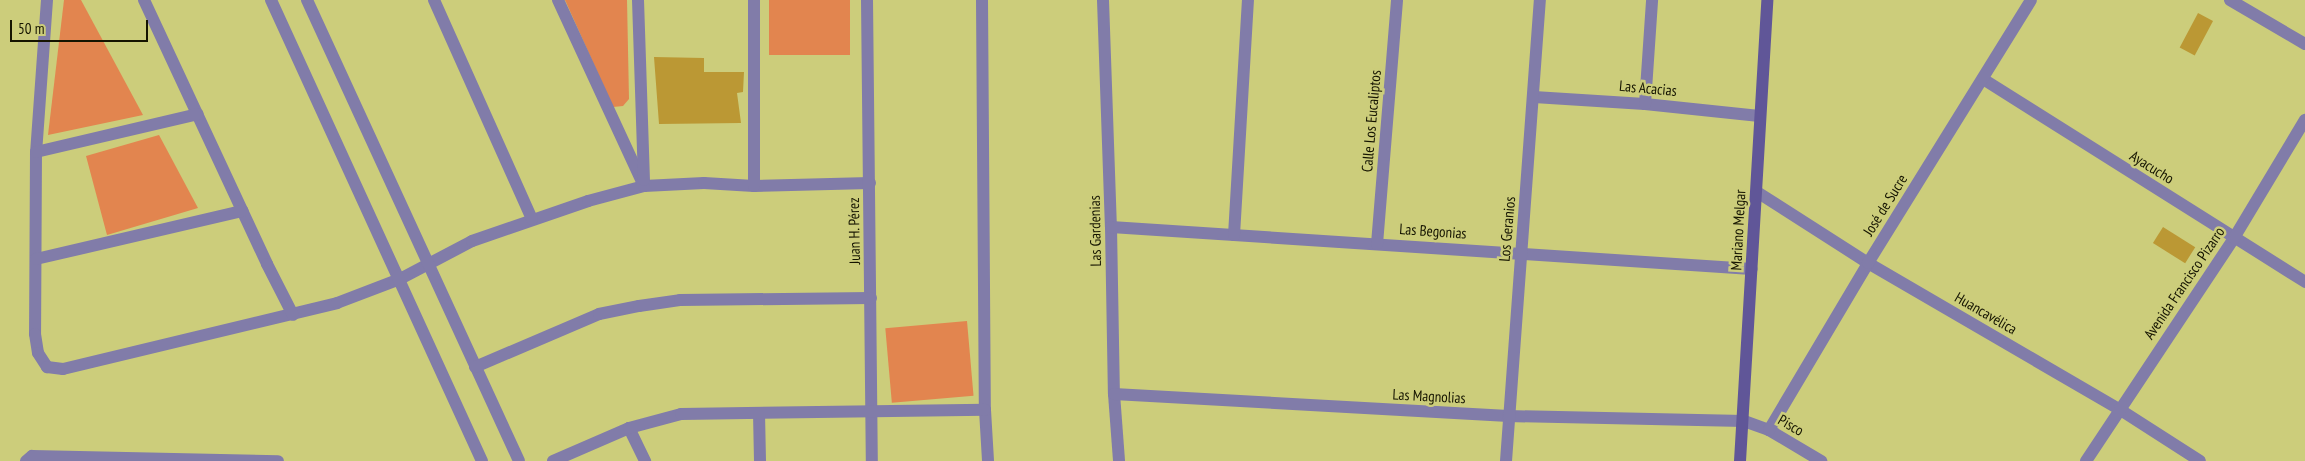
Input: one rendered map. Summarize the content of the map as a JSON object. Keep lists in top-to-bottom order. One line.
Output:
{"streets":{"main road":["Mariano Melgar"],"street":["Las Acacias","Calle Los Eucaliptos","Ayacucho","José de Sucre","Los Geranios","Juan H. Pérez","Las Gardenias","Las Begonias","Avenida Francisco Pizarro","Huancavélica","Las Magnolias","Pisco"]},"crossings":[["Las Acacias","Los Geranios"],["Las Acacias","Mariano Melgar"],["Calle Los Eucaliptos","Las Begonias"],["Ayacucho","José de Sucre"],["Ayacucho","Avenida Francisco Pizarro"],["José de Sucre","Huancavélica"],["José de Sucre","Pisco"],["Los Geranios","Las Begonias"],["Los Geranios","Las Magnolias"],["Mariano Melgar","Las Begonias"],["Mariano Melgar","Huancavélica"],["Mariano Melgar","Las Magnolias"],["Mariano Melgar","Pisco"],["Las Gardenias","Las Begonias"],["Las Gardenias","Las Magnolias"],["Avenida Francisco Pizarro","Huancavélica"],["Las Magnolias","Pisco"]],"scale_bar":"50 m"}
